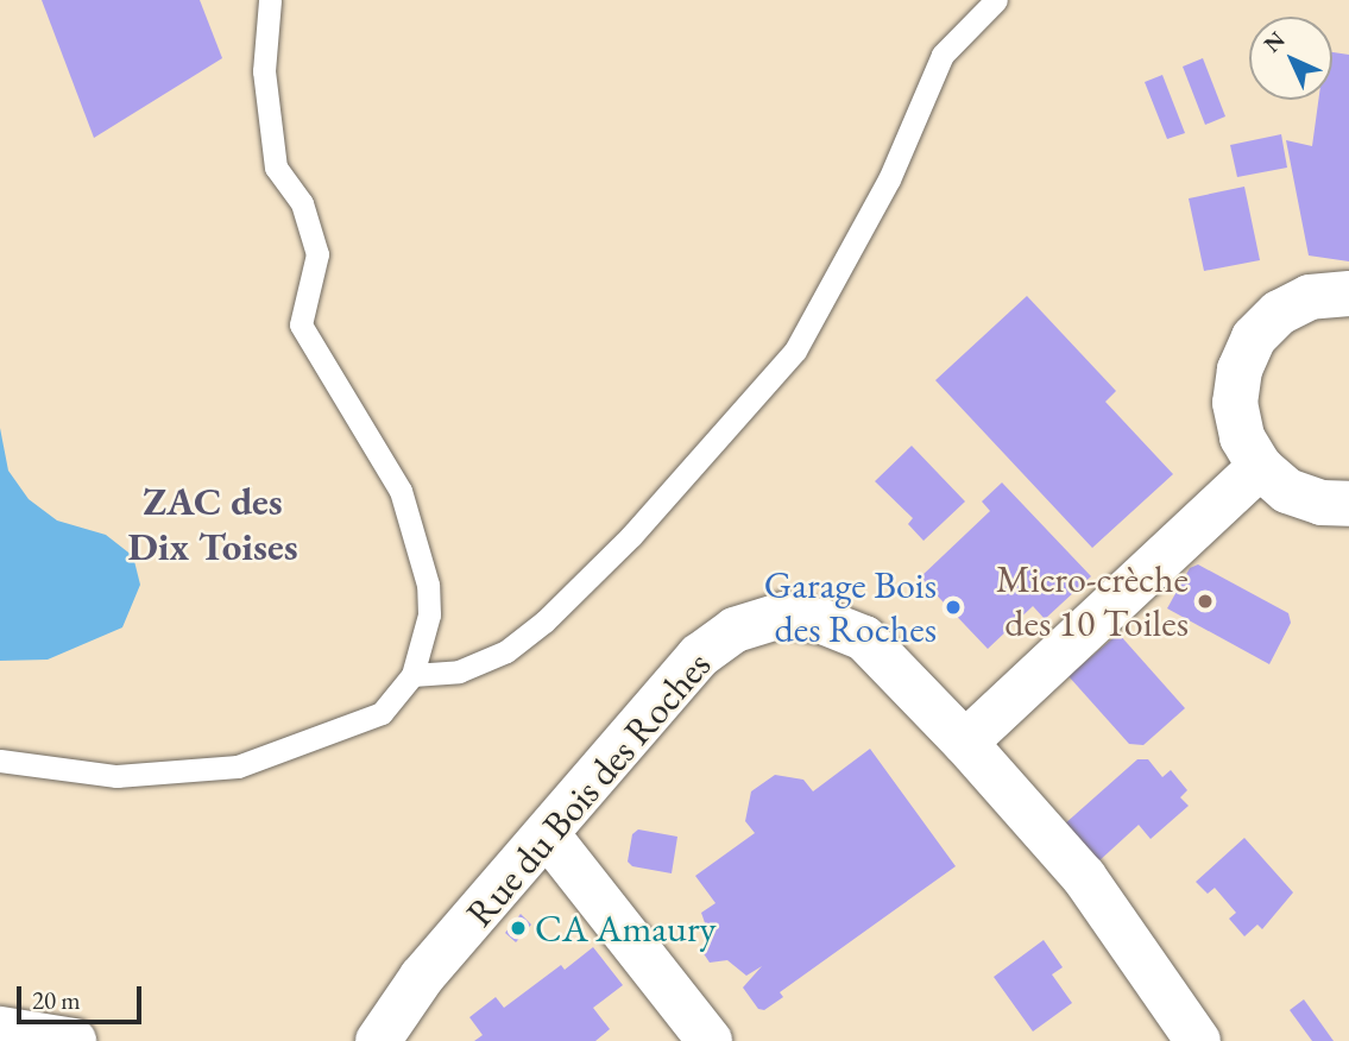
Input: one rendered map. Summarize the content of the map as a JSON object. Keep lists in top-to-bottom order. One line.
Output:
{"streets":{"street":["Rue du Bois des Roches"]},"districts":["ZAC des Dix Toises"],"places":["Micro-crèche des 10 Toiles","Garage Bois des Roches","CA Amaury"],"scale_bar":"20 m","north":"top left"}
